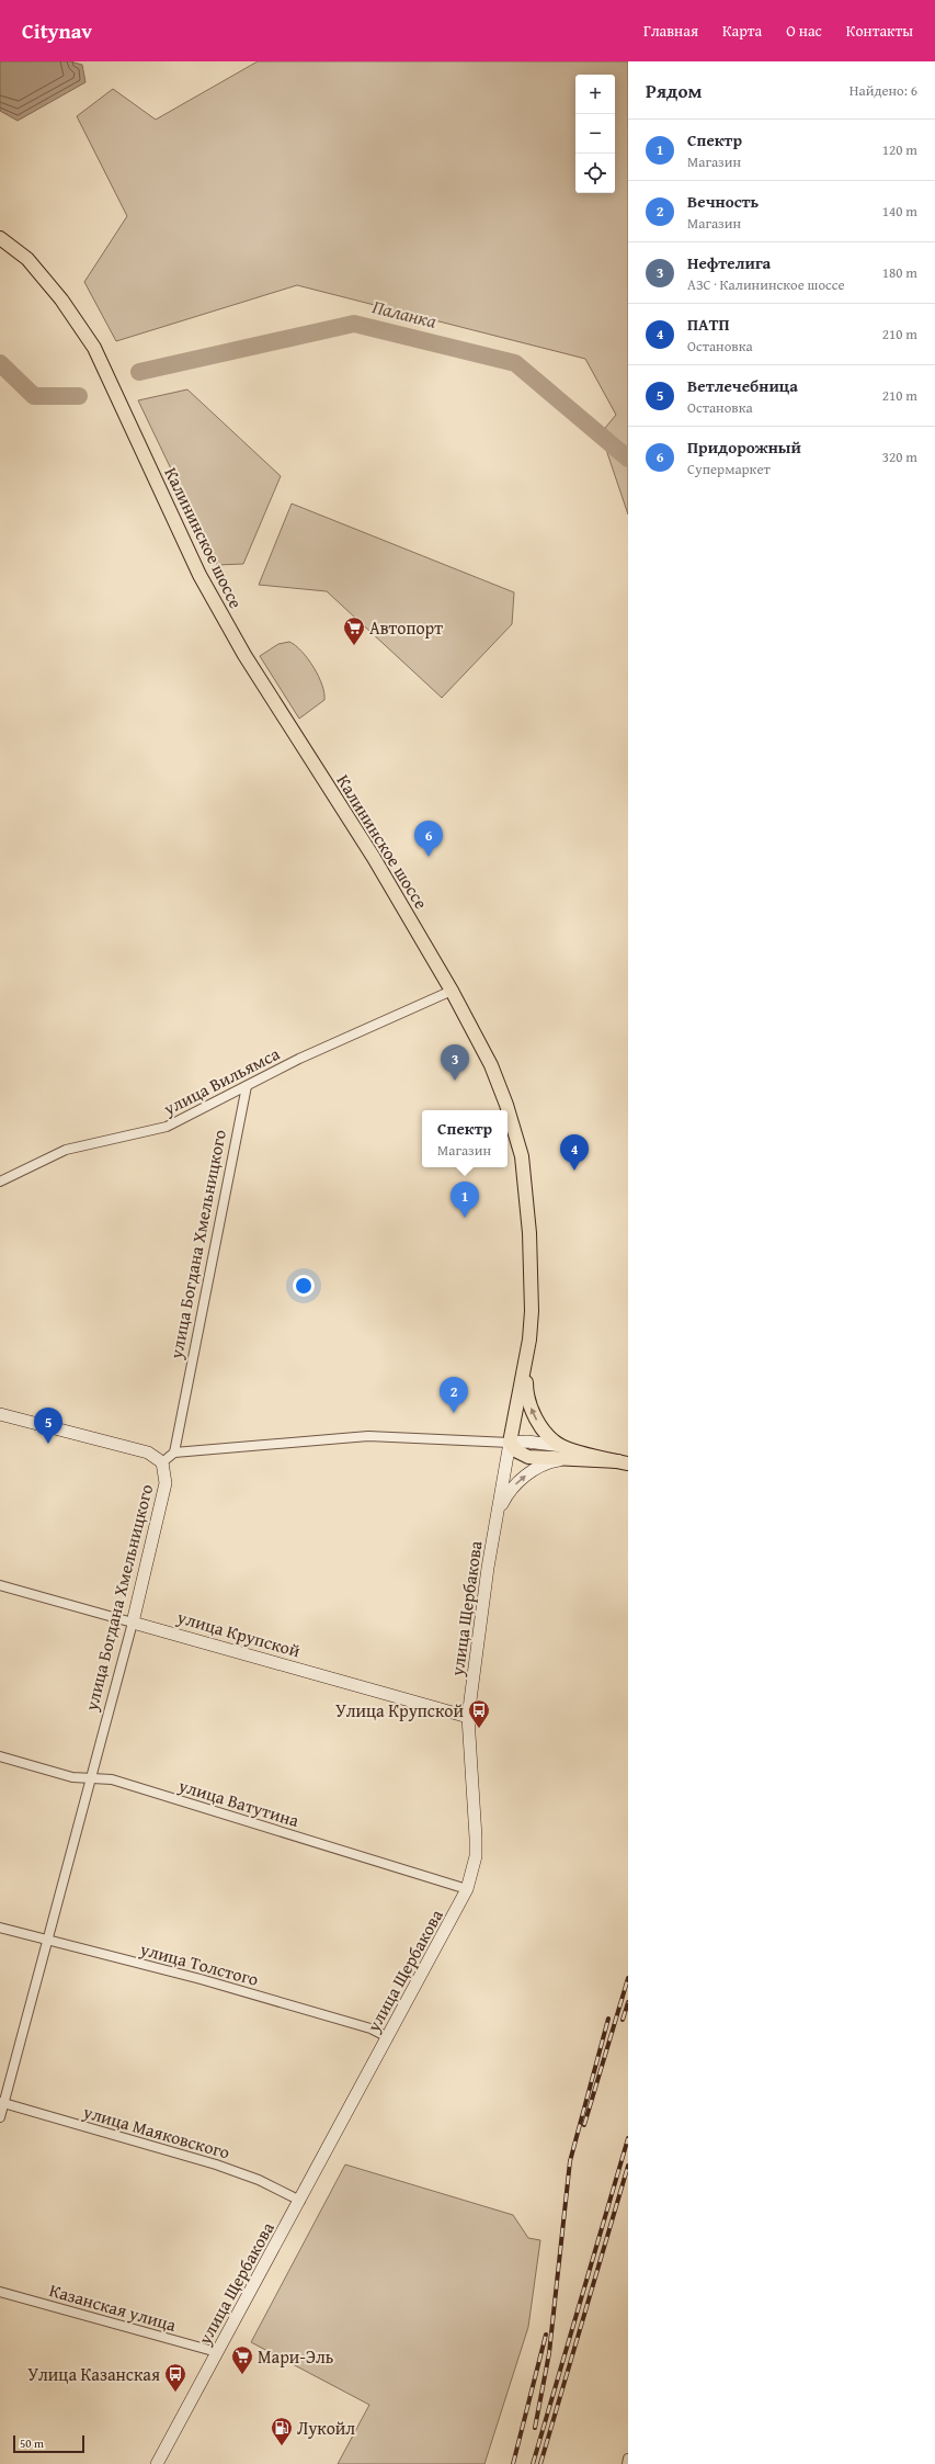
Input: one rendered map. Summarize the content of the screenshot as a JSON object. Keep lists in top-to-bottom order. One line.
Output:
{"streets":{"main road":["Калининское шоссе","улица Богдана Хмельницкого","улица Щербакова","улица Крупской"],"street":["улица Вильямса","улица Ватутина","улица Толстого","улица Маяковского","Казанская улица"]},"crossings":[["Калининское шоссе","улица Вильямса"],["Калининское шоссе","улица Щербакова"],["улица Вильямса","улица Богдана Хмельницкого"],["улица Богдана Хмельницкого","улица Крупской"],["улица Богдана Хмельницкого","улица Ватутина"],["улица Богдана Хмельницкого","улица Толстого"],["улица Богдана Хмельницкого","улица Маяковского"],["улица Щербакова","улица Крупской"],["улица Щербакова","улица Ватутина"],["улица Щербакова","улица Толстого"],["улица Щербакова","улица Маяковского"],["улица Щербакова","Казанская улица"]],"water":["Паланка"],"places":{"supermarket":["Автопорт","Мари-Эль"],"bus stop":["Улица Крупской","Улица Казанская"],"fuel station":["Лукойл"]},"scale_bar":"50 m","page":{"header":"Citynav","nav":["Главная","Карта","О нас","Контакты"],"heading":["Рядом","Найдено: 6"],"map_buttons":["+","−"],"list":[{"mark":"1","name":"Спектр","note":"Магазин","value":"120 m"},{"mark":"2","name":"Вечность","note":"Магазин","value":"140 m"},{"mark":"3","name":"Нефтелига","note":"АЗС · Калининское шоссе","value":"180 m"},{"mark":"4","name":"ПАТП","note":"Остановка","value":"210 m"},{"mark":"5","name":"Ветлечебница","note":"Остановка","value":"210 m"},{"mark":"6","name":"Придорожный","note":"Супермаркет","value":"320 m"}],"pins":["6","3","4","1","2","5"],"popup":["Спектр","Магазин"],"scale":"50 m"}}
